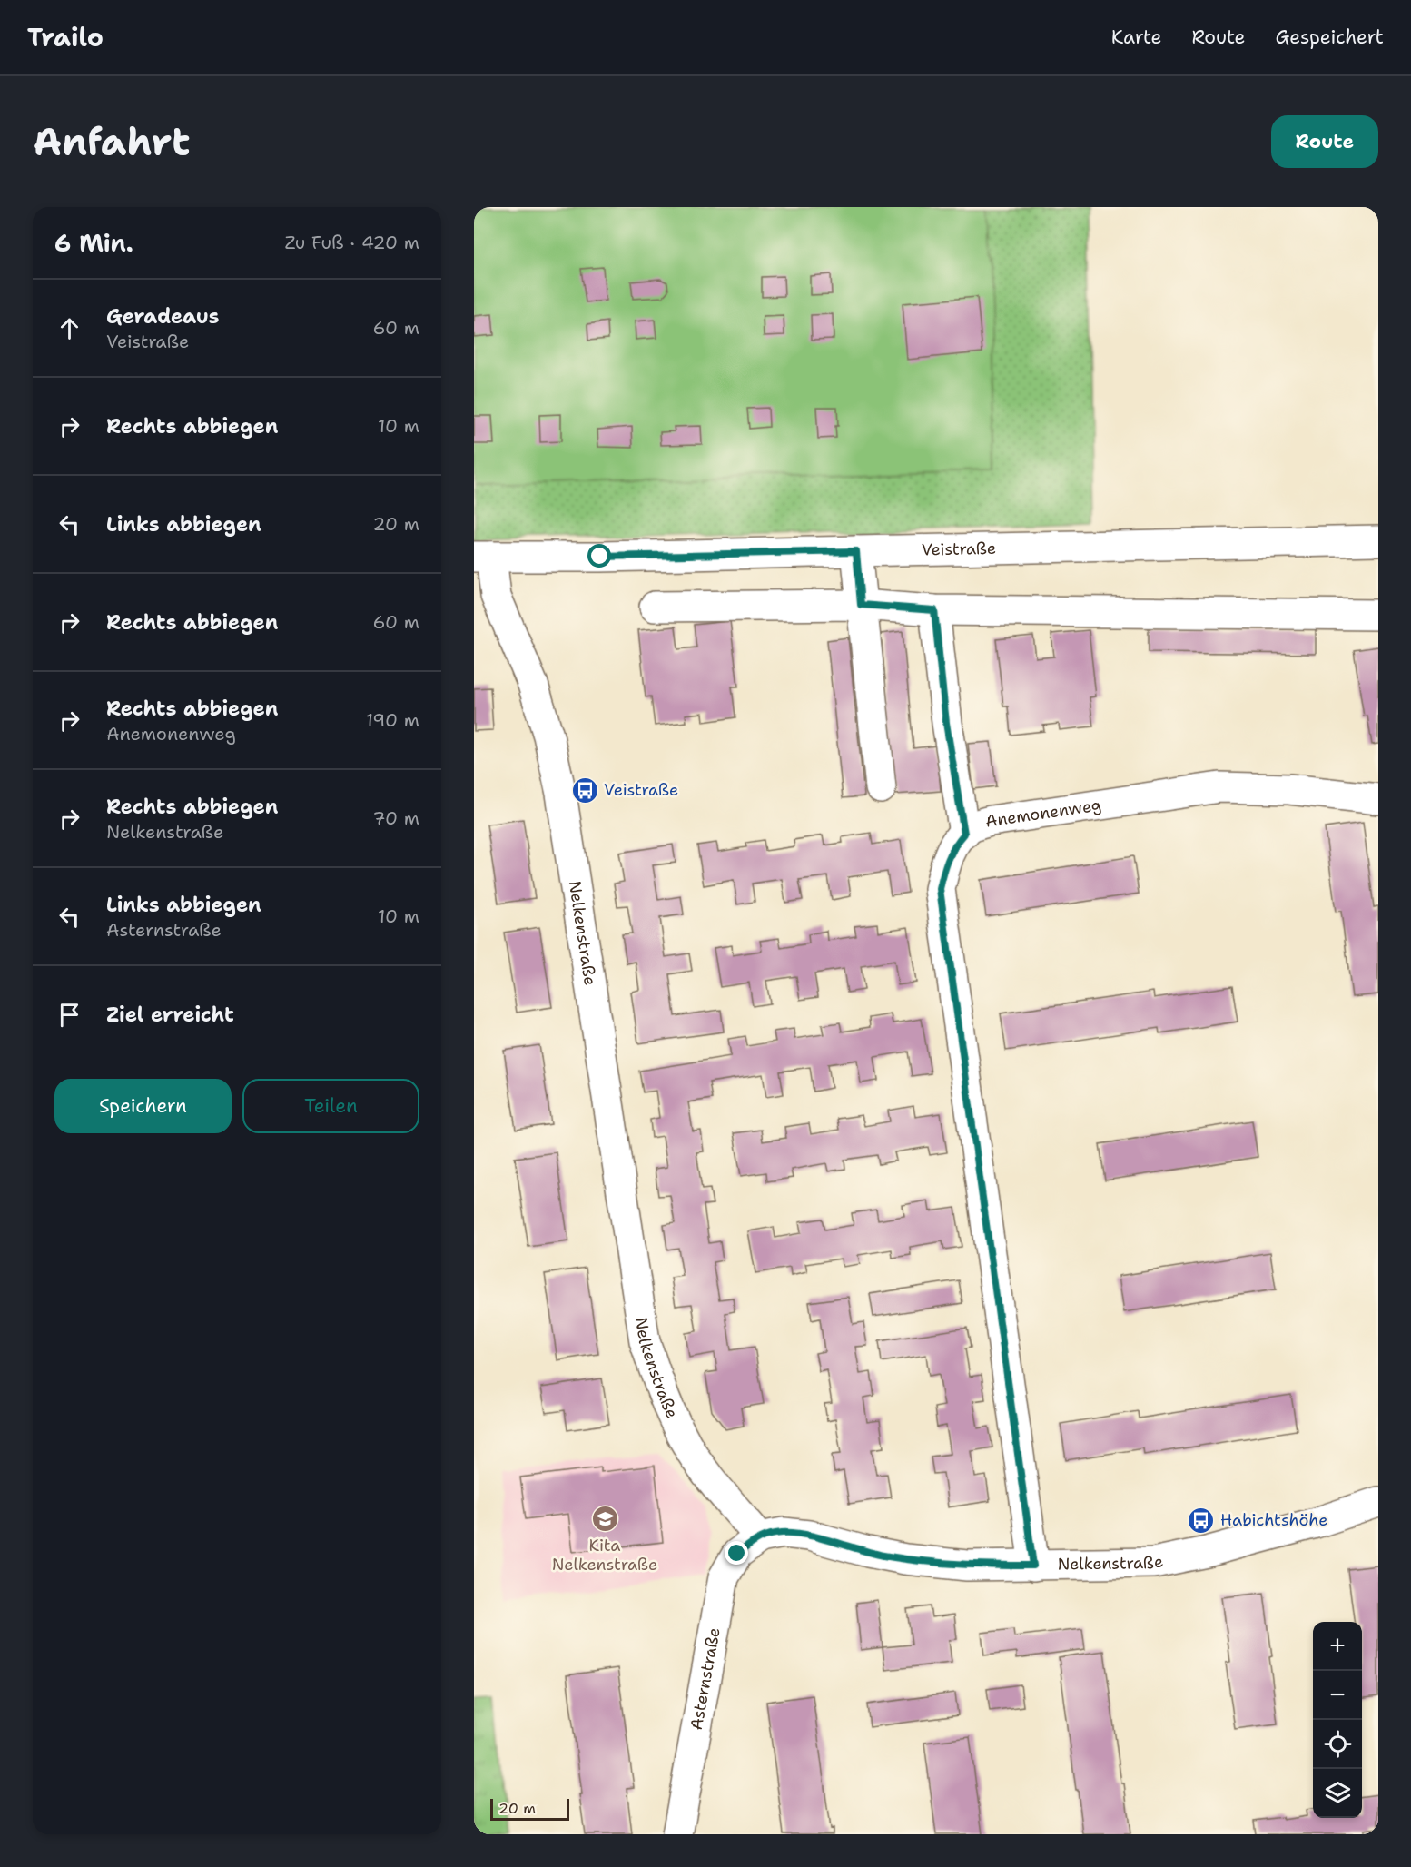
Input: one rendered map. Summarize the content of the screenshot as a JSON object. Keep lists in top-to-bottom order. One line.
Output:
{"streets":{"street":["Veistraße","Anemonenweg","Nelkenstraße","Asternstraße"]},"crossings":[["Veistraße","Nelkenstraße"],["Anemonenweg","Nelkenstraße"],["Nelkenstraße","Asternstraße"]],"places":{"bus stop":["Veistraße","Habichtshöhe"],"school or university":["Kita Nelkenstraße"]},"scale_bar":"20 m","page":{"header":"Trailo","nav":["Karte","Route","Gespeichert"],"buttons":["Route",["Speichern","Teilen"]],"title":"Anfahrt","heading":["6 Min.","Zu Fuß · 420 m"],"list":[["Geradeaus","Veistraße","60 m"],["Rechts abbiegen","10 m"],["Links abbiegen","20 m"],["Rechts abbiegen","60 m"],["Rechts abbiegen","Anemonenweg","190 m"],["Rechts abbiegen","Nelkenstraße","70 m"],["Links abbiegen","Asternstraße","10 m"],"Ziel erreicht"],"map_buttons":["+","−"],"scale":"20 m"}}
